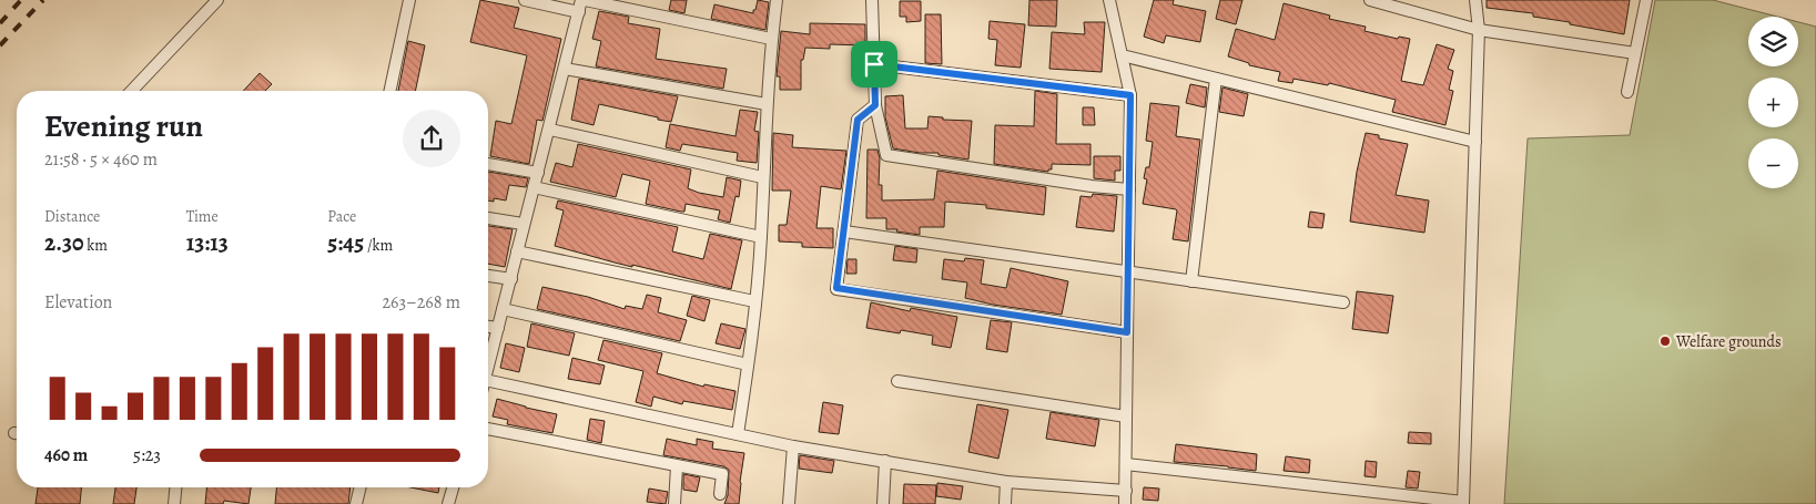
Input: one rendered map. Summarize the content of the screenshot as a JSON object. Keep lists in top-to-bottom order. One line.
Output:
{"places":["Welfare grounds"],"page":{"map_buttons":["+","−"],"heading":["Evening run","21:58 · 5 × 460 m"],"stats":[["Distance","2.30 km"],["Time","13:13"],["Pace","5:45 /km"]],"chart":["Elevation","263–268 m"],"list":[{"name":"460 m","note":"5:23"}]}}
